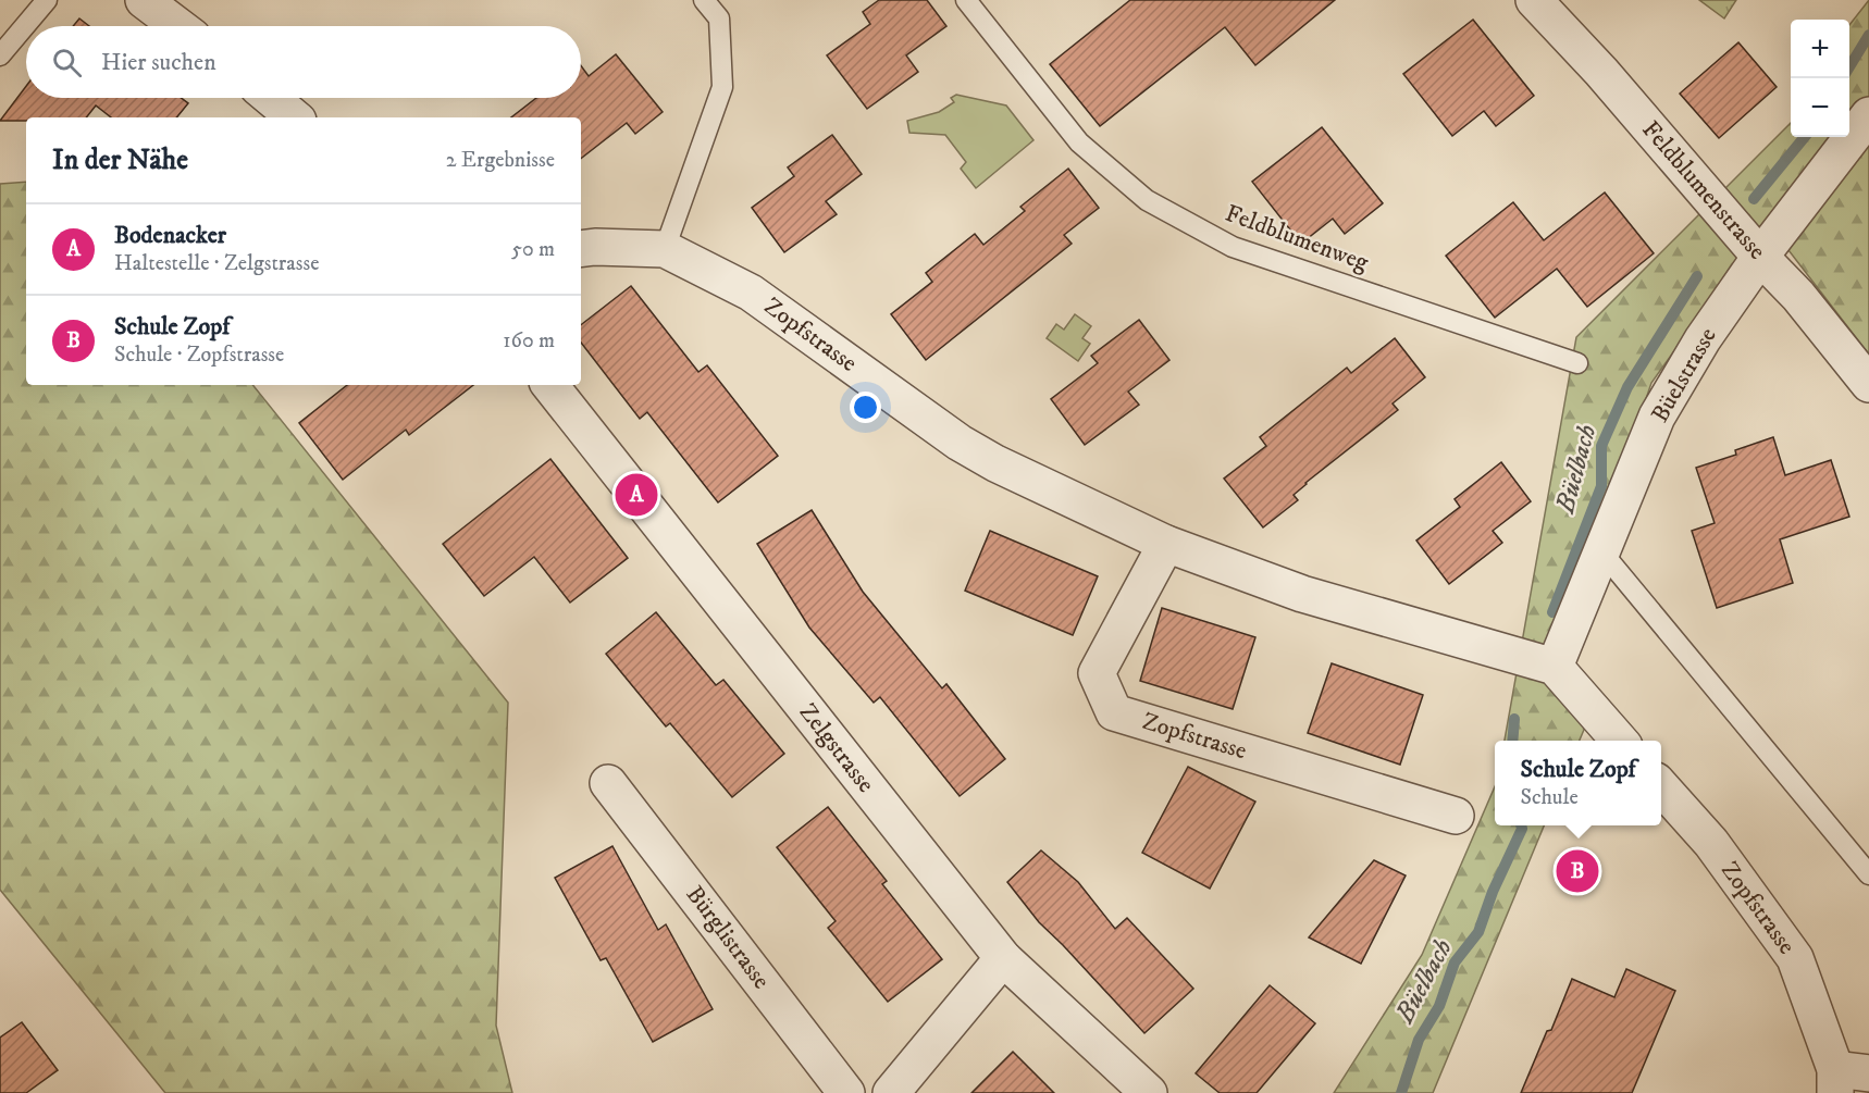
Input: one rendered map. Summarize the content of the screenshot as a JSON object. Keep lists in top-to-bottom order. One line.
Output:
{"streets":{"street":["Feldblumenstrasse","Zopfstrasse","Büelstrasse","Zelgstrasse","Bürglistrasse"],"lane":["Feldblumenweg"]},"crossings":[["Feldblumenstrasse","Büelstrasse"],["Zopfstrasse","Büelstrasse"]],"water":["Büelbach"],"page":{"map_buttons":["+","−"],"search":"Hier suchen","heading":["In der Nähe","2 Ergebnisse"],"list":[{"mark":"A","name":"Bodenacker","note":"Haltestelle · Zelgstrasse","value":"50 m"},{"mark":"B","name":"Schule Zopf","note":"Schule · Zopfstrasse","value":"160 m"}],"pins":["A","B"],"popup":["Schule Zopf","Schule"]}}
